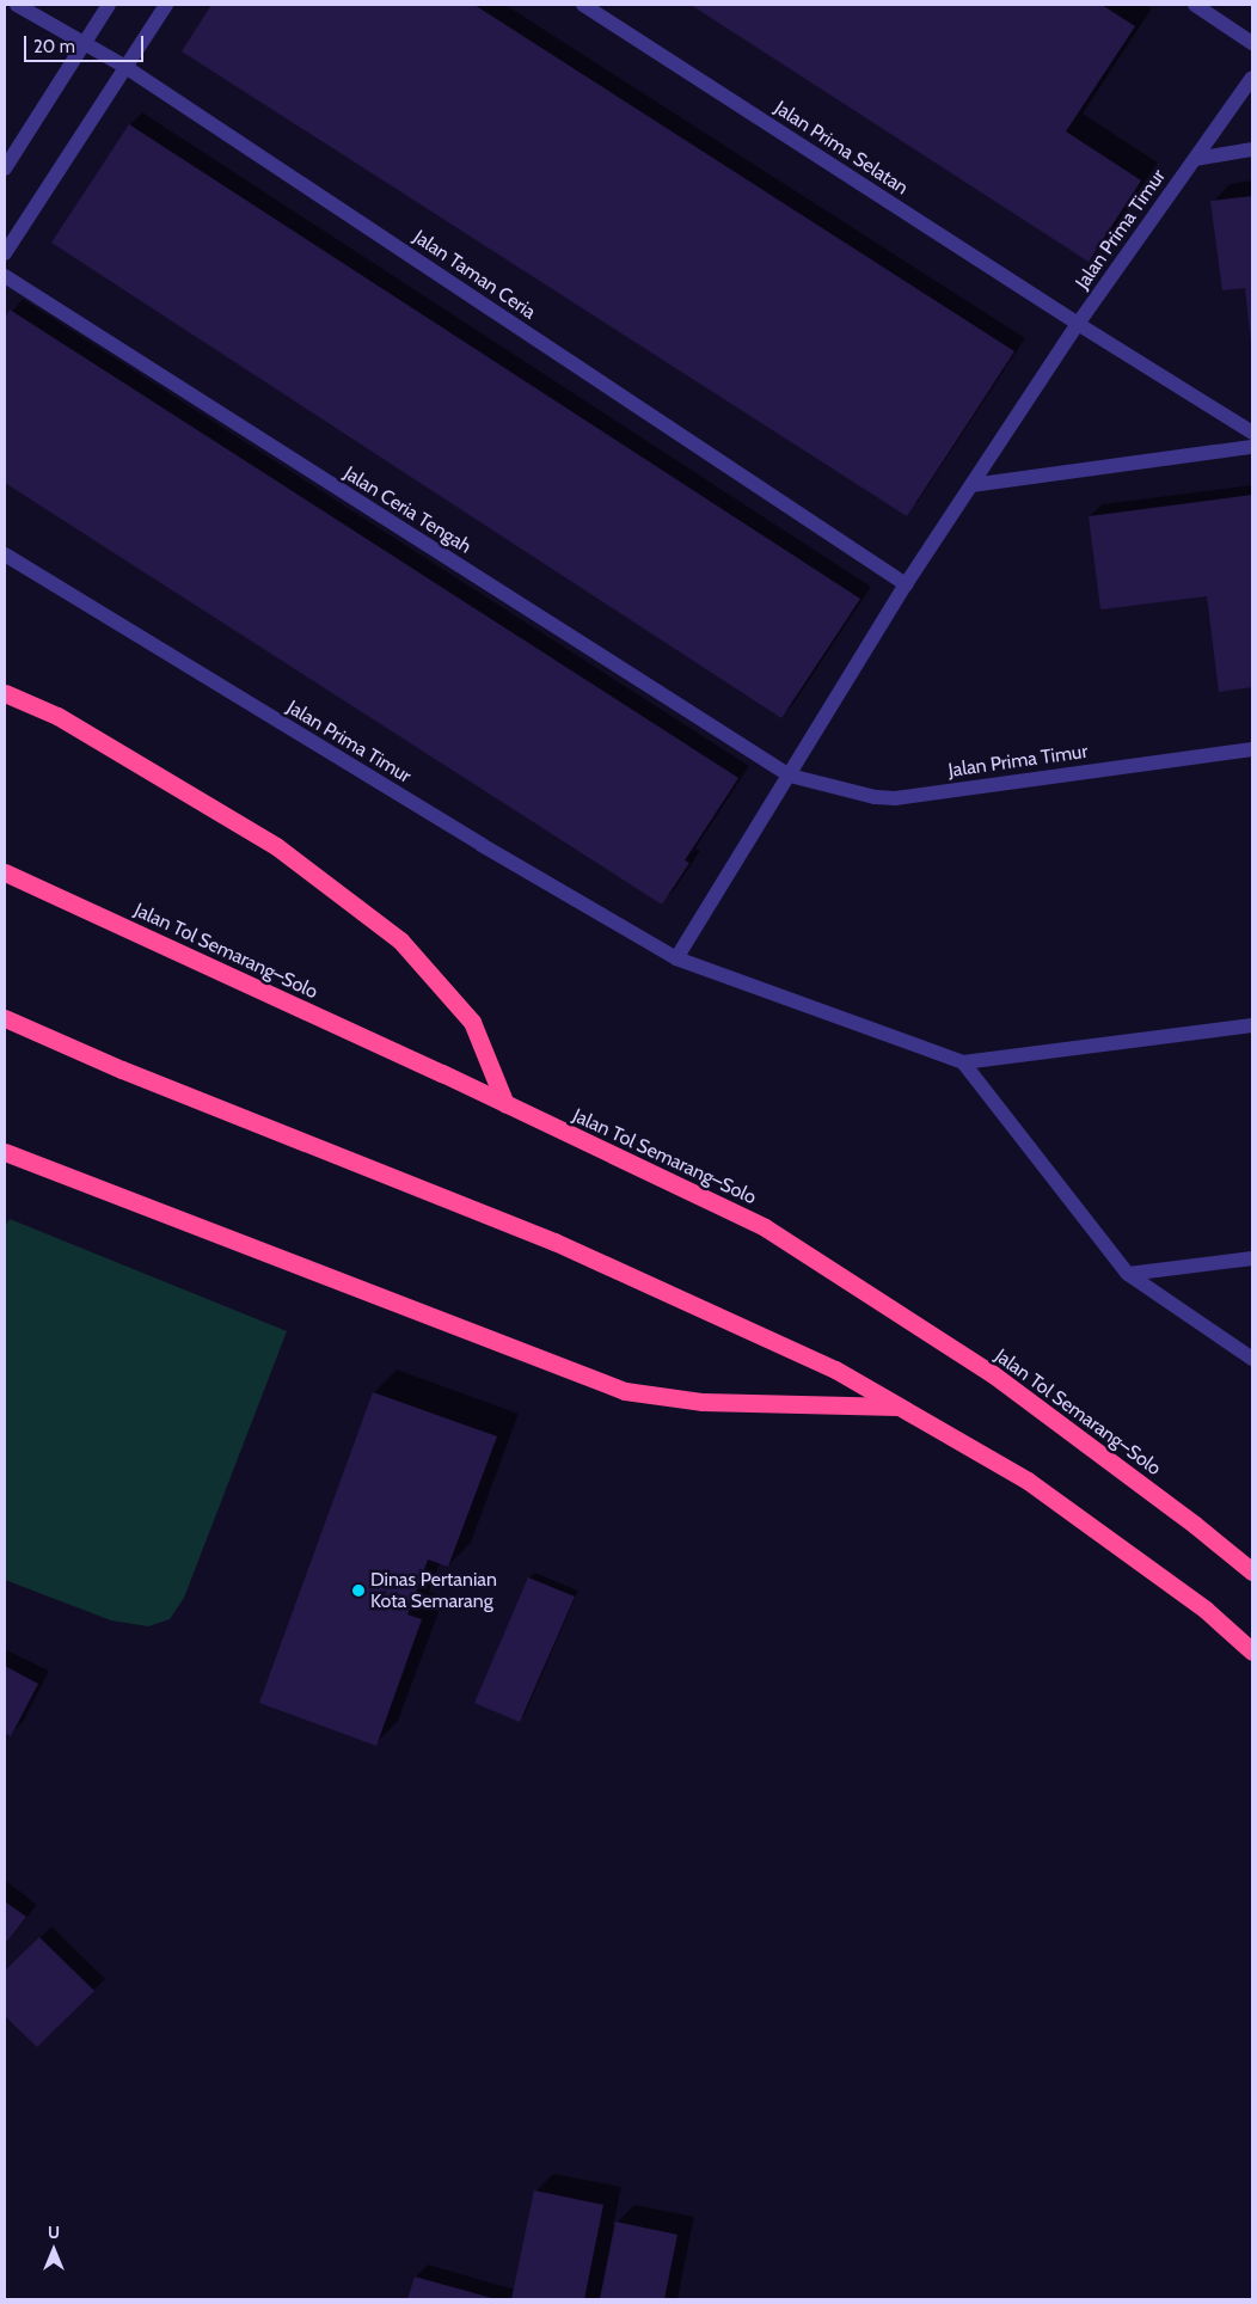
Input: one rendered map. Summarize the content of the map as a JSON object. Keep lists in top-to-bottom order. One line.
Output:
{"streets":{"highway":["Jalan Tol Semarang–Solo"],"street":["Jalan Prima Selatan","Jalan Prima Timur","Jalan Taman Ceria","Jalan Ceria Tengah"]},"crossings":[["Jalan Prima Selatan","Jalan Prima Timur"],["Jalan Prima Timur","Jalan Taman Ceria"],["Jalan Prima Timur","Jalan Ceria Tengah"]],"places":["Dinas Pertanian Kota Semarang"],"scale_bar":"20 m","north":"top"}
